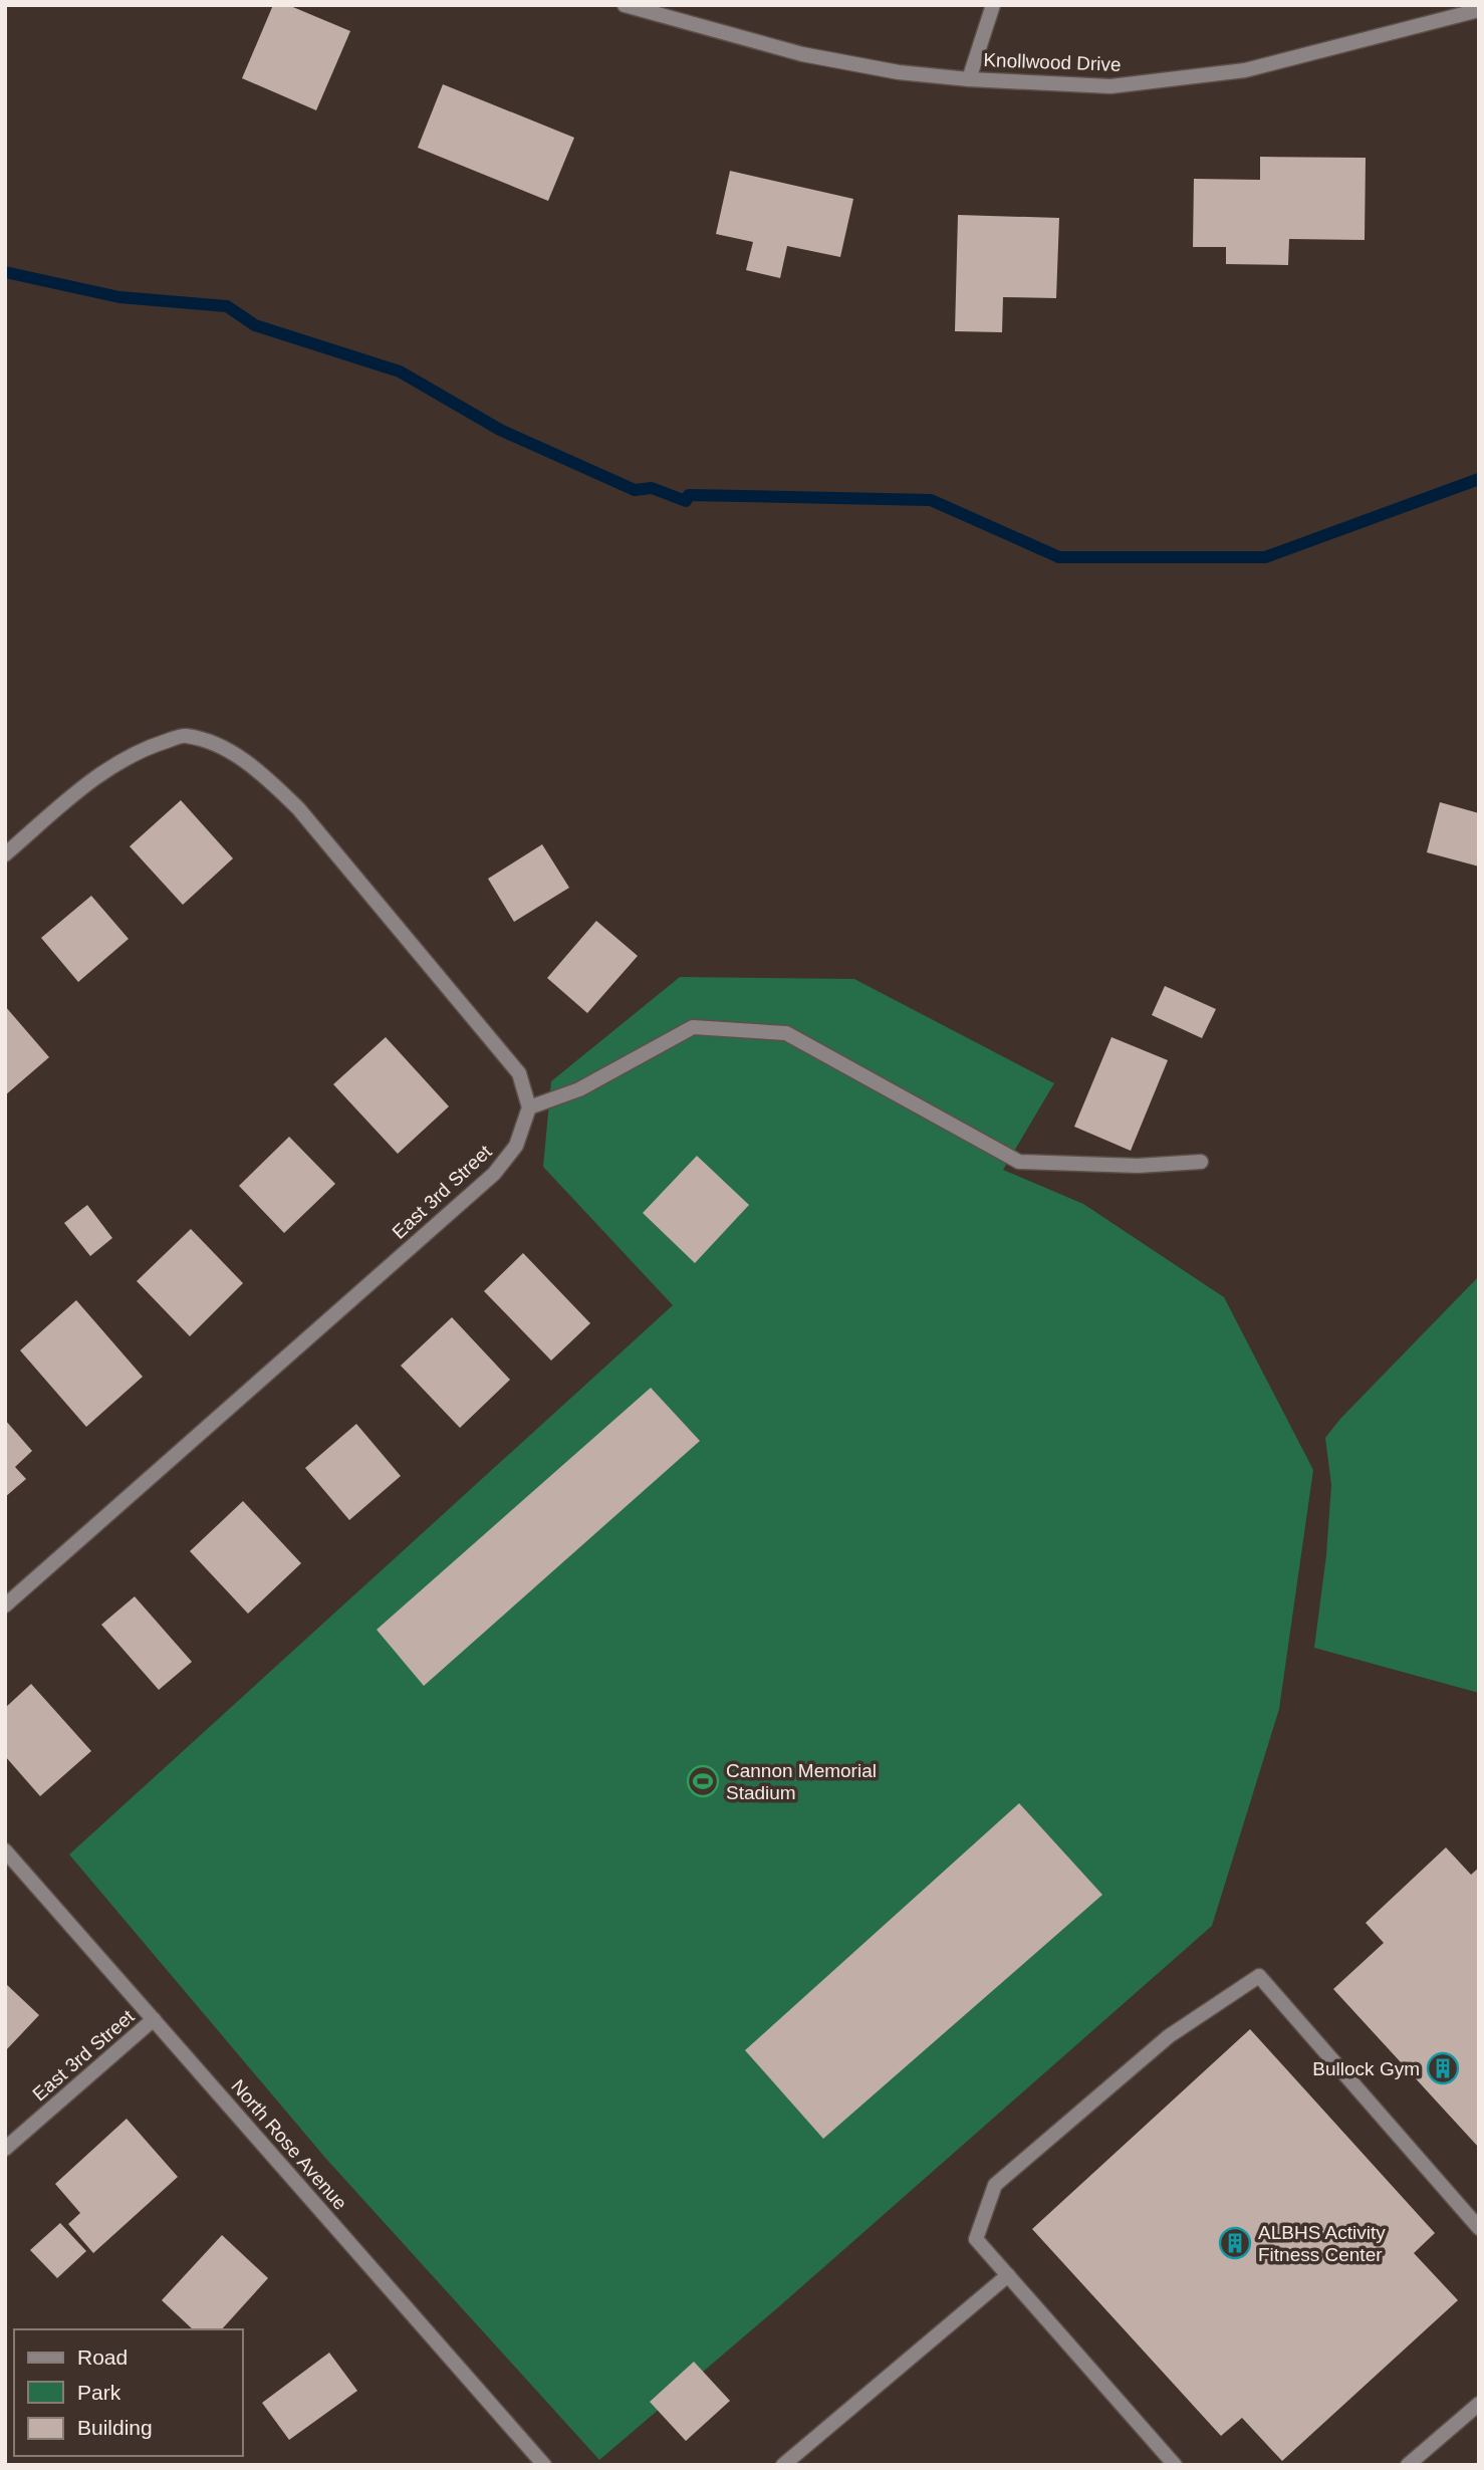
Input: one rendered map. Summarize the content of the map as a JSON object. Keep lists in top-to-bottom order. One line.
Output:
{"streets":{"street":["Knollwood Drive","East 3rd Street","North Rose Avenue"]},"crossings":[["East 3rd Street","North Rose Avenue"]],"places":{"sports":["Cannon Memorial Stadium"],"building":["Bullock Gym","ALBHS Activity Fitness Center"]},"legend":["Road","Park","Building"]}
